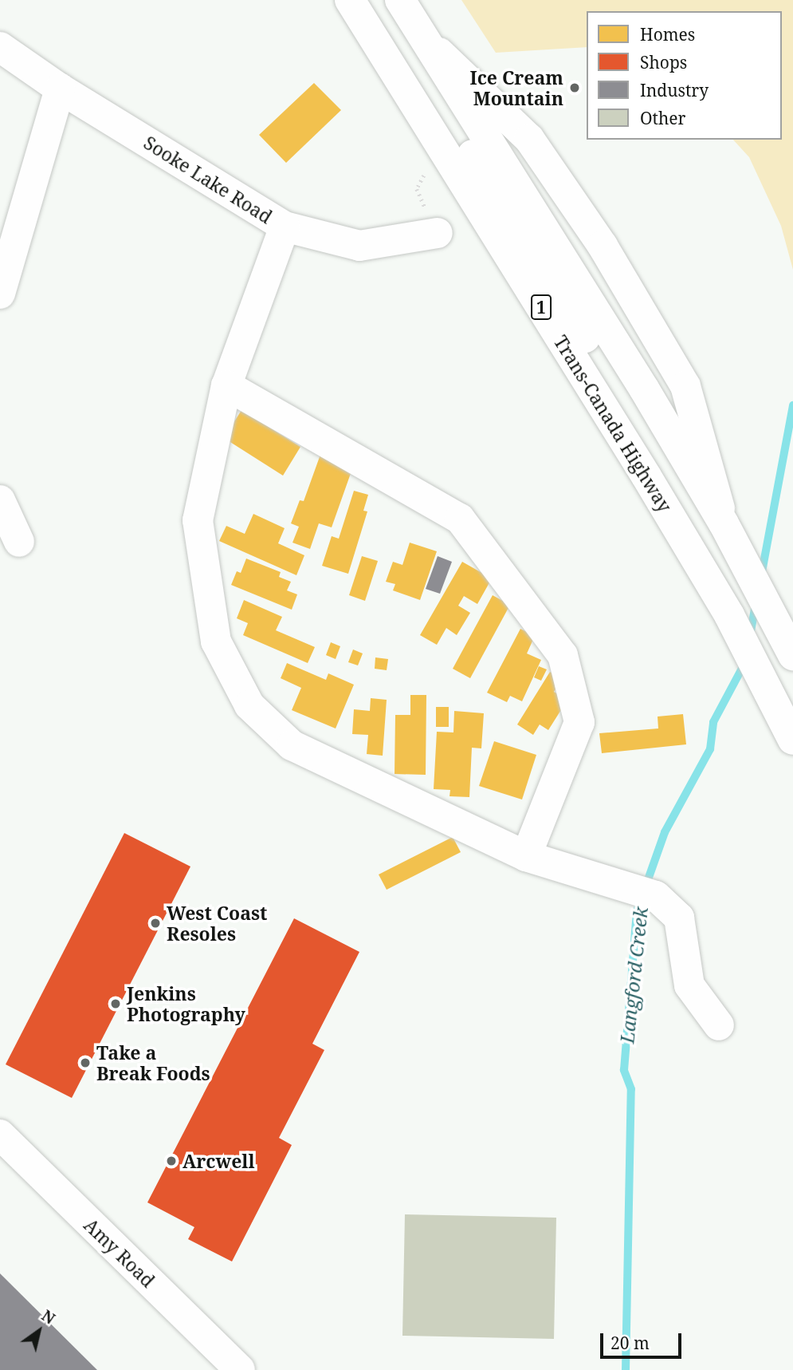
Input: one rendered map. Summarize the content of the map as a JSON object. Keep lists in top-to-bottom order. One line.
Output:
{"streets":{"main road":["Sooke Lake Road","1","Trans-Canada Highway","Amy Road"]},"water":["Langford Creek"],"places":["Ice Cream Mountain","West Coast Resoles","Jenkins Photography","Take a Break Foods","Arcwell"],"legend":["Homes","Shops","Industry","Other"],"scale_bar":"20 m","north":"top right"}
